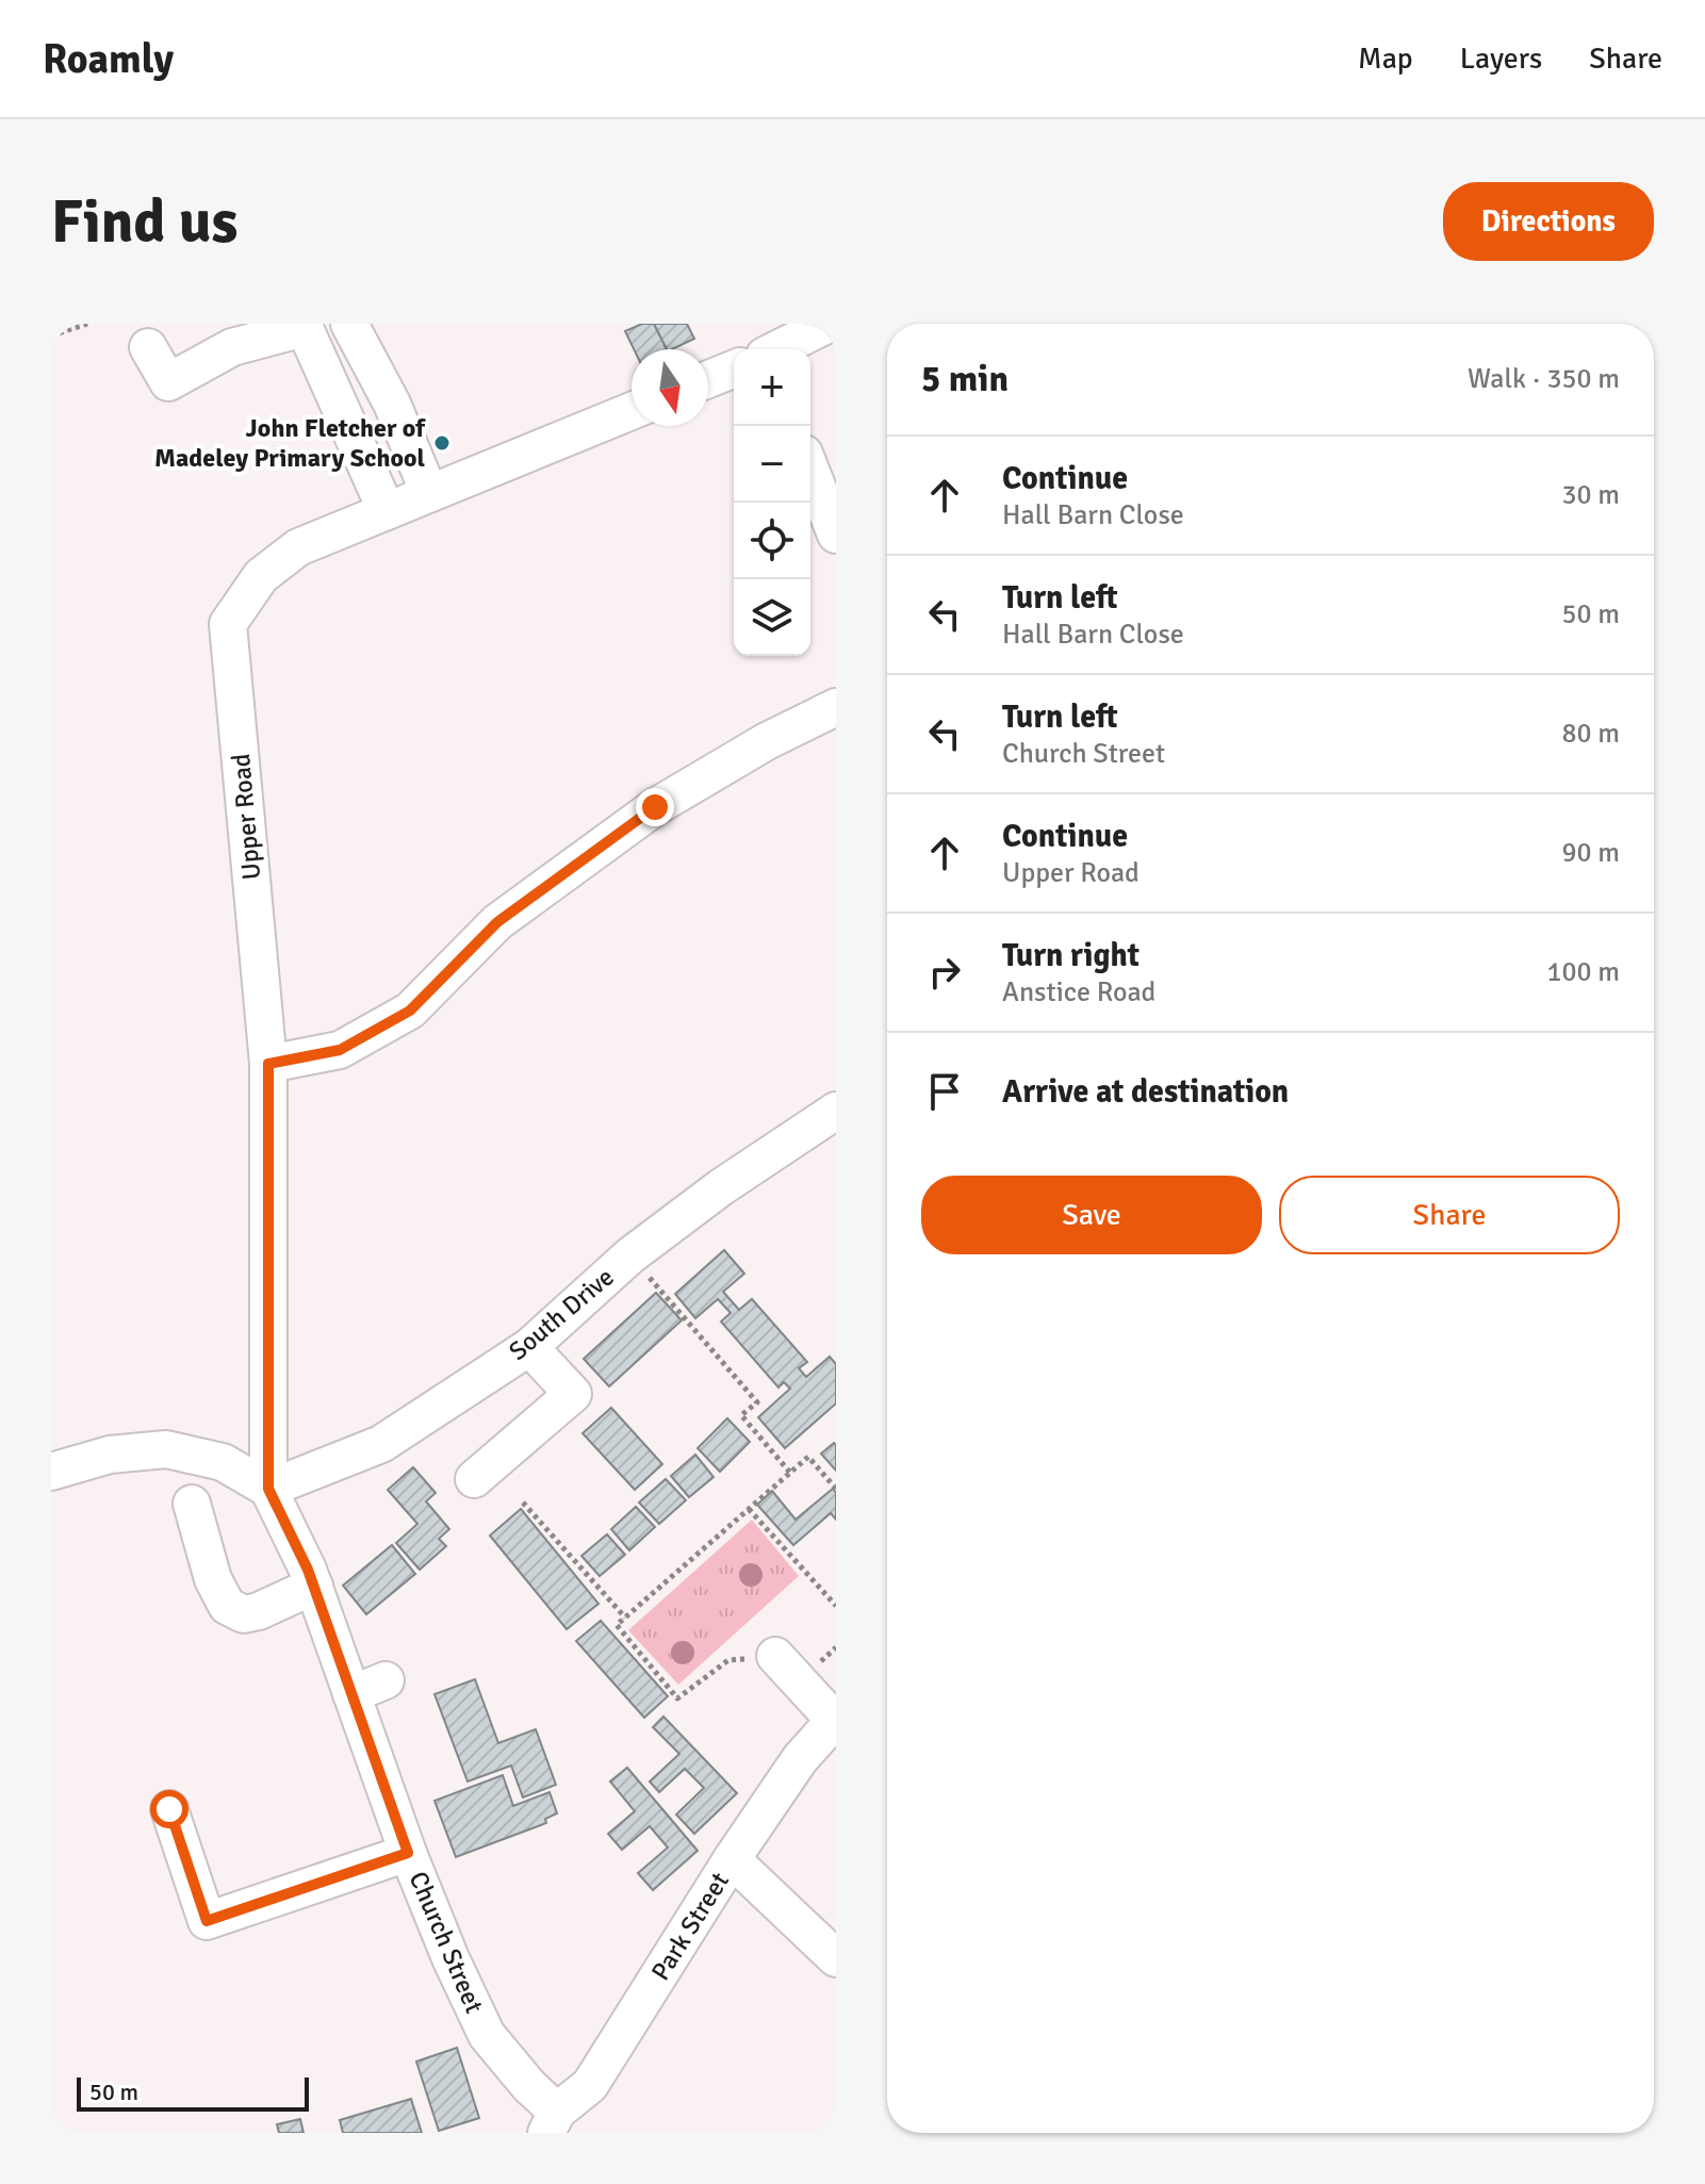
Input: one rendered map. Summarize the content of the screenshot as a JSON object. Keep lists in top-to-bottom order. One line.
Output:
{"streets":{"street":["Upper Road","South Drive","Park Street","Church Street"]},"crossings":[["Upper Road","South Drive"],["Upper Road","Church Street"],["South Drive","Church Street"],["Park Street","Church Street"]],"places":["John Fletcher of Madeley Primary School"],"scale_bar":"50 m","north":"bottom","page":{"header":"Roamly","nav":["Map","Layers","Share"],"buttons":["Directions",["Save","Share"]],"title":"Find us","heading":["5 min","Walk · 350 m"],"map_buttons":["+","−"],"list":[["Continue","Hall Barn Close","30 m"],["Turn left","Hall Barn Close","50 m"],["Turn left","Church Street","80 m"],["Continue","Upper Road","90 m"],["Turn right","Anstice Road","100 m"],"Arrive at destination"],"scale":"50 m"}}
